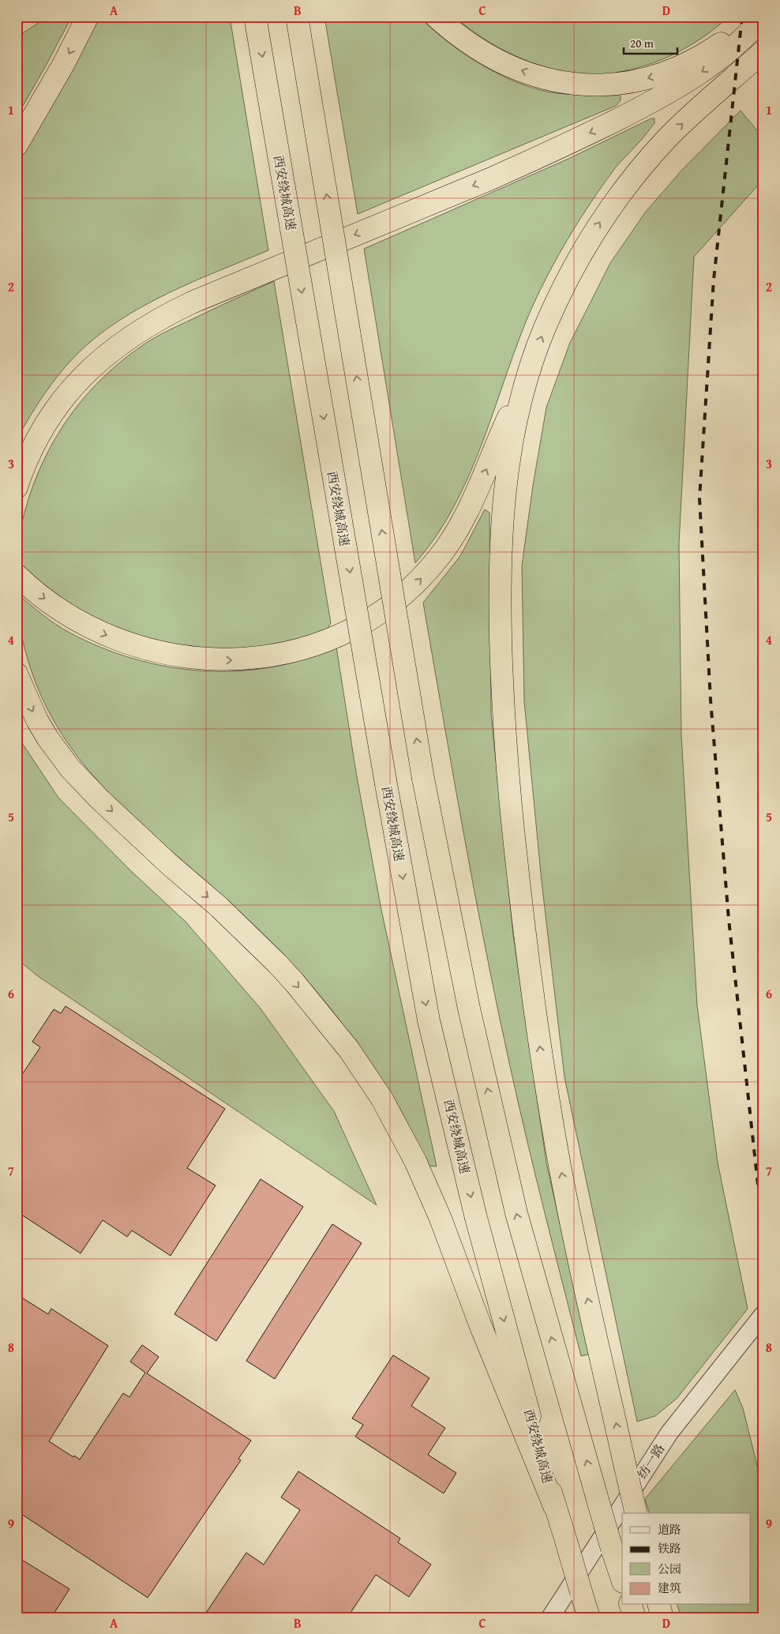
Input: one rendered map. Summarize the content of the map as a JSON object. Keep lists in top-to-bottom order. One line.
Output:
{"streets":{"highway":["西安绕城高速"],"street":["纺一路"]},"legend":["道路","铁路","公园","建筑"],"scale_bar":"20 m","grid":{"columns":["A","B","C","D"],"rows":["1","2","3","4","5","6","7","8","9"]}}
